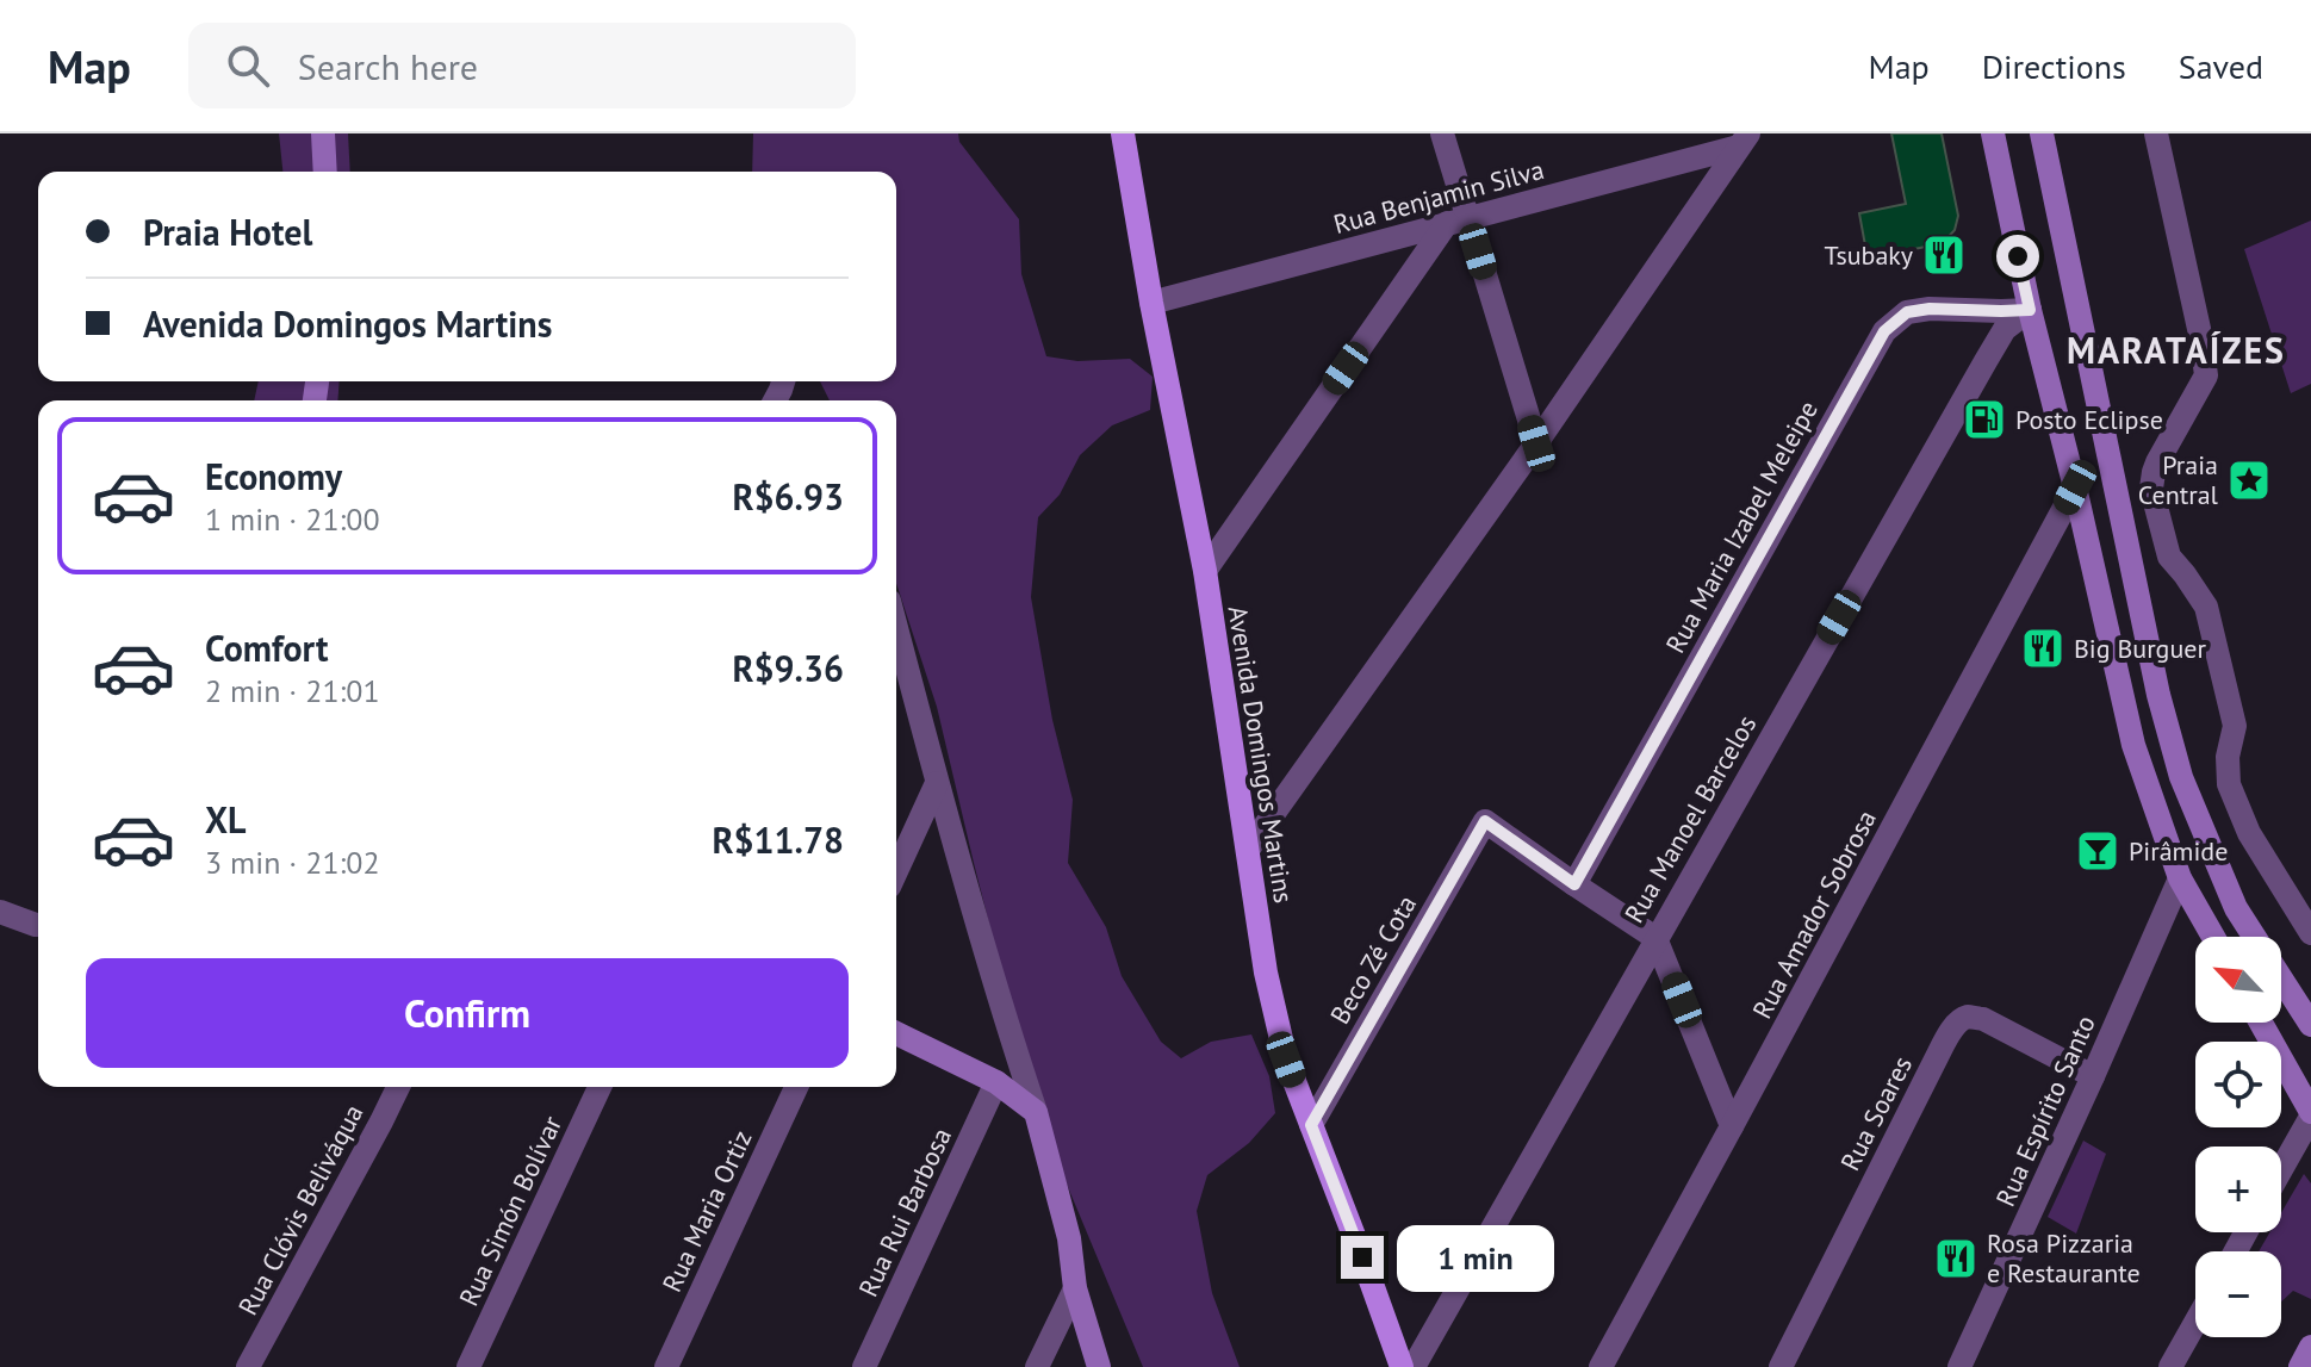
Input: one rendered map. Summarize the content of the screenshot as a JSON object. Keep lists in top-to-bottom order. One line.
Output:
{"streets":{"main road":["Avenida Domingos Martins"],"street":["Rua Benjamin Silva","Rua Maria Izabel Meleipe","Rua Manoel Barcelos","Rua Amador Sobrosa","Beco Zé Cota","Rua Espírito Santo","Rua Soares","Rua Clóvis Beliváqua","Rua Simón Bolívar","Rua Maria Ortiz","Rua Rui Barbosa"]},"crossings":[["Rua Benjamin Silva","Avenida Domingos Martins"],["Rua Maria Izabel Meleipe","Rua Manoel Barcelos"],["Rua Maria Izabel Meleipe","Beco Zé Cota"],["Avenida Domingos Martins","Beco Zé Cota"],["Rua Espírito Santo","Rua Soares"]],"districts":["MARATAÍZES"],"places":{"restaurant":["Tsubaky","Big Burguer","Rosa Pizzaria e Restaurante"],"fuel station":["Posto Eclipse"],"place":["Praia Central"],"bar":["Pirâmide"]},"north":"top left","page":{"header":"Map","search":"Search here","nav":["Map","Directions","Saved"],"banner":["Praia Hotel","Avenida Domingos Martins"],"list":[{"name":"Economy","note":"1 min · 21:00","value":"R$6.93"},{"name":"Comfort","note":"2 min · 21:01","value":"R$9.36"},{"name":"XL","note":"3 min · 21:02","value":"R$11.78"}],"map_buttons":["+","−"],"buttons":"Confirm","bubble":"1 min"}}
